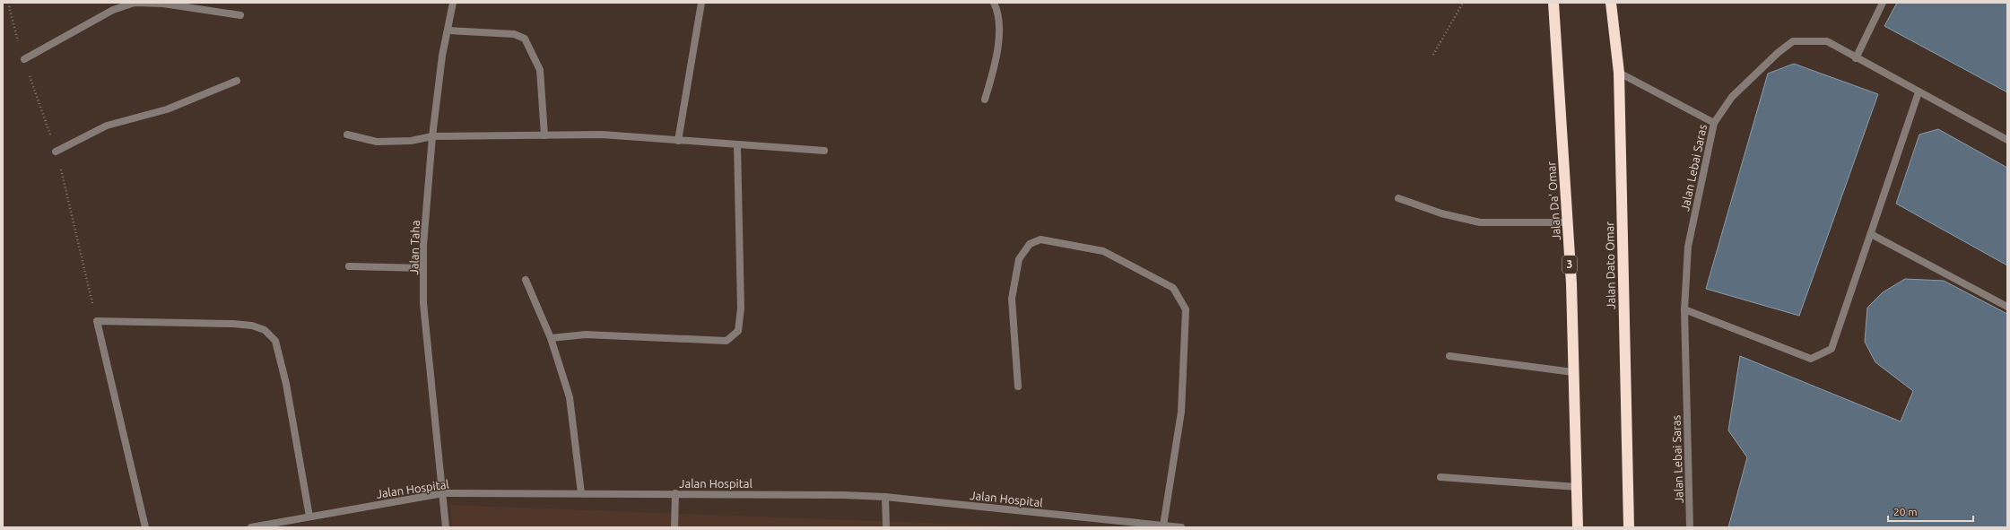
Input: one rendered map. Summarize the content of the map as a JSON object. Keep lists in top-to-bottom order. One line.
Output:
{"streets":{"highway":["Jalan Da' Omar","3","Jalan Dato Omar"],"street":["Jalan Lebai Saras","Jalan Taha","Jalan Hospital"]},"crossings":[["Jalan Taha","Jalan Hospital"]],"scale_bar":"20 m"}
